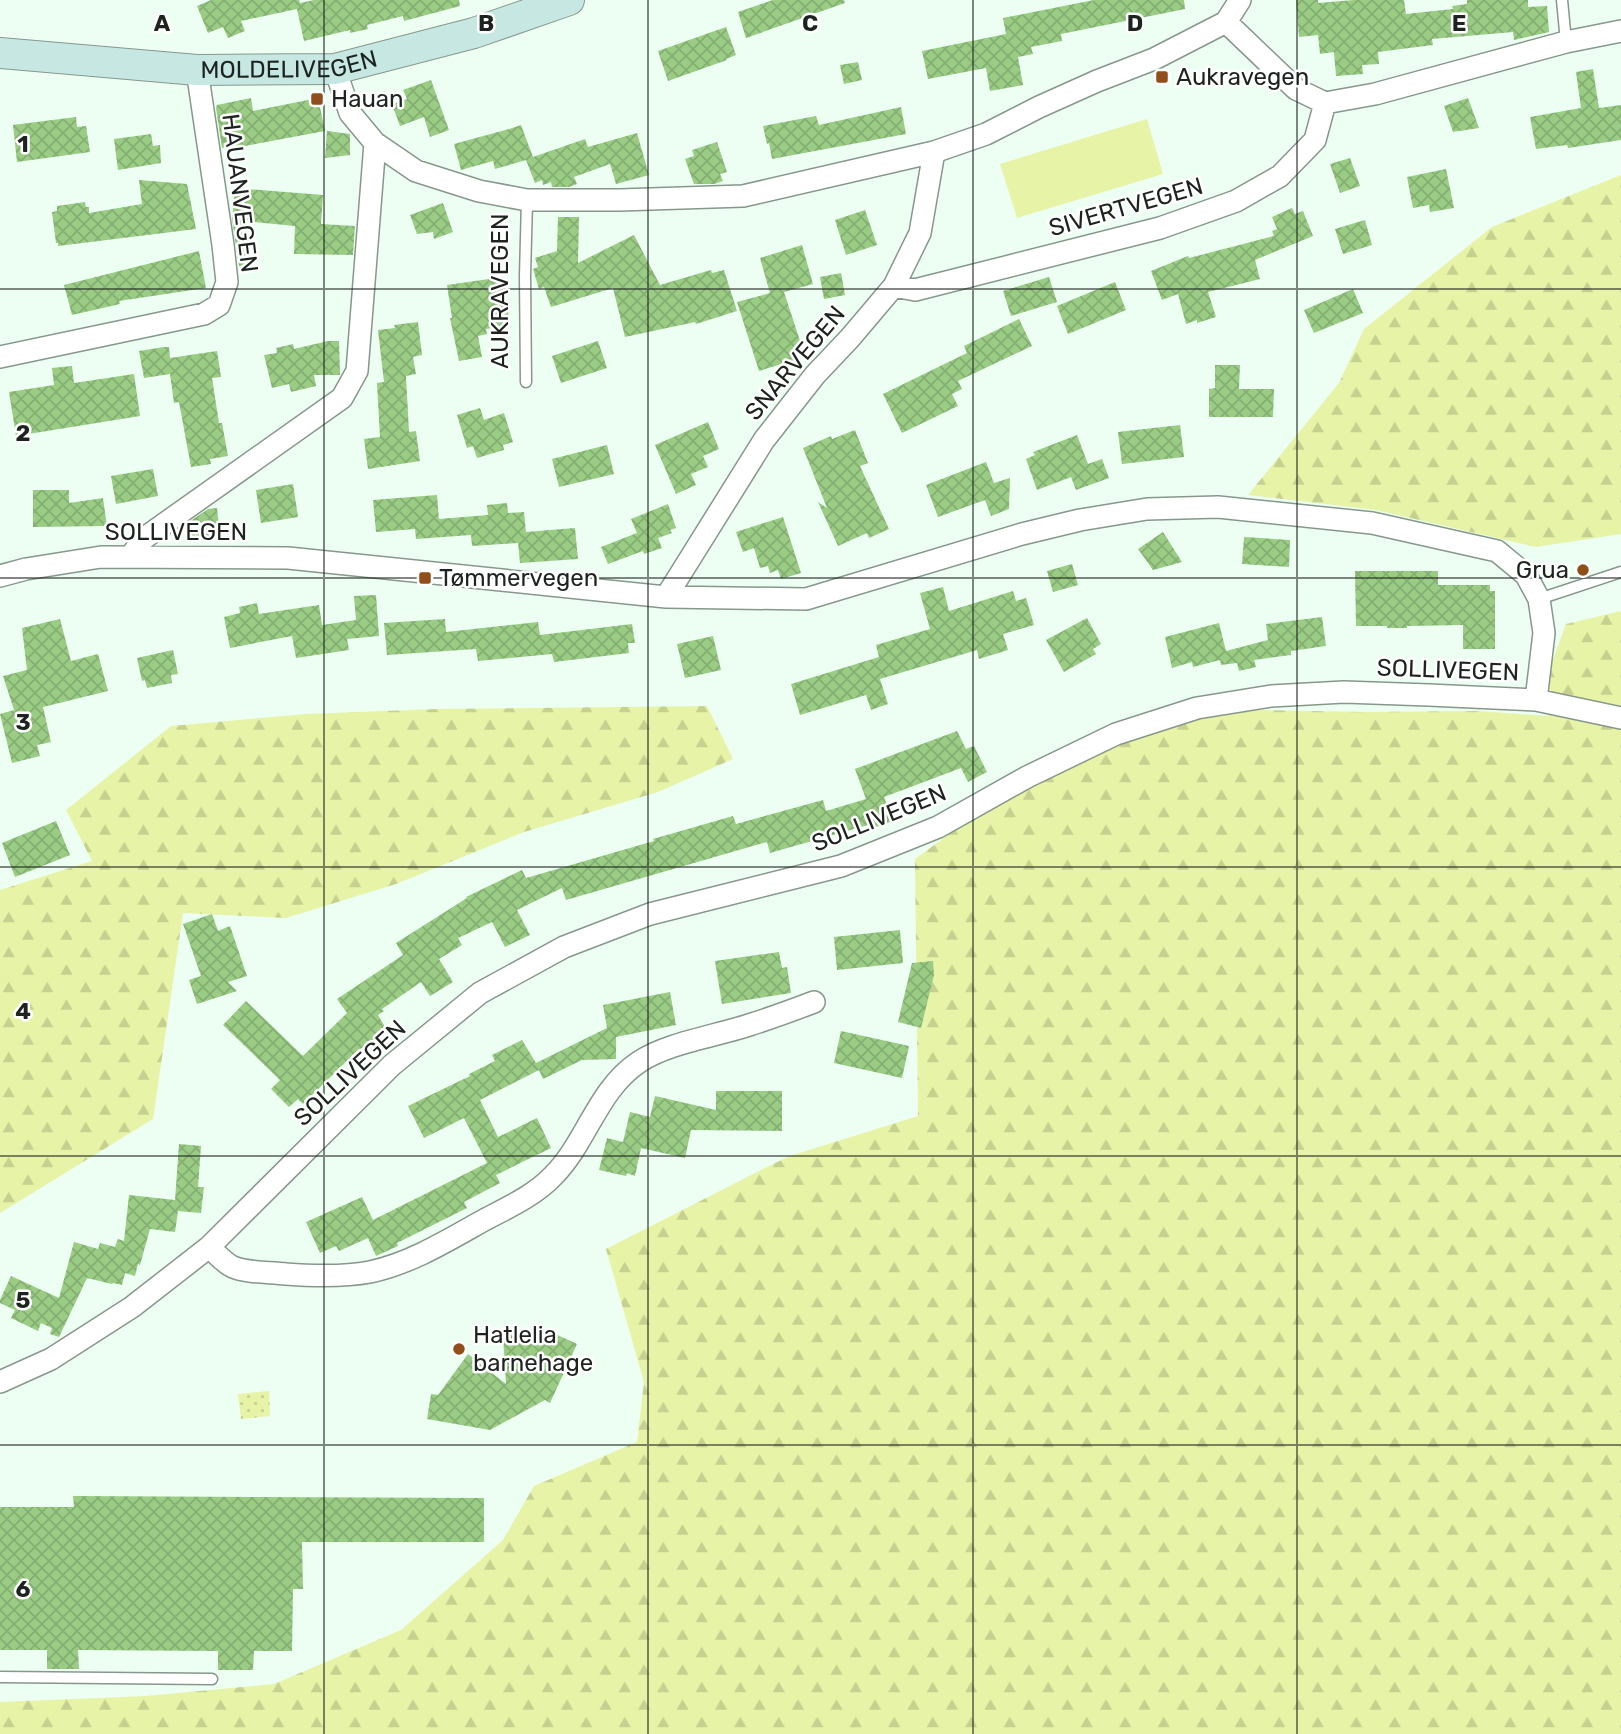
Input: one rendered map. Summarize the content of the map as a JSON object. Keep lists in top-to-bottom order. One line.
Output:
{"streets":{"main road":["MOLDELIVEGEN"],"street":["HAUANVEGEN","SIVERTVEGEN","AUKRAVEGEN","SNARVEGEN","SOLLIVEGEN"]},"crossings":[["MOLDELIVEGEN","HAUANVEGEN"],["MOLDELIVEGEN","AUKRAVEGEN"],["SIVERTVEGEN","SNARVEGEN"],["AUKRAVEGEN","SNARVEGEN"],["SNARVEGEN","SOLLIVEGEN"]],"places":{"transit":["Aukravegen","Hauan","Tømmervegen"],"other":["Grua","Hatlelia barnehage"]},"grid":{"columns":["A","B","C","D","E"],"rows":["1","2","3","4","5","6"]}}
